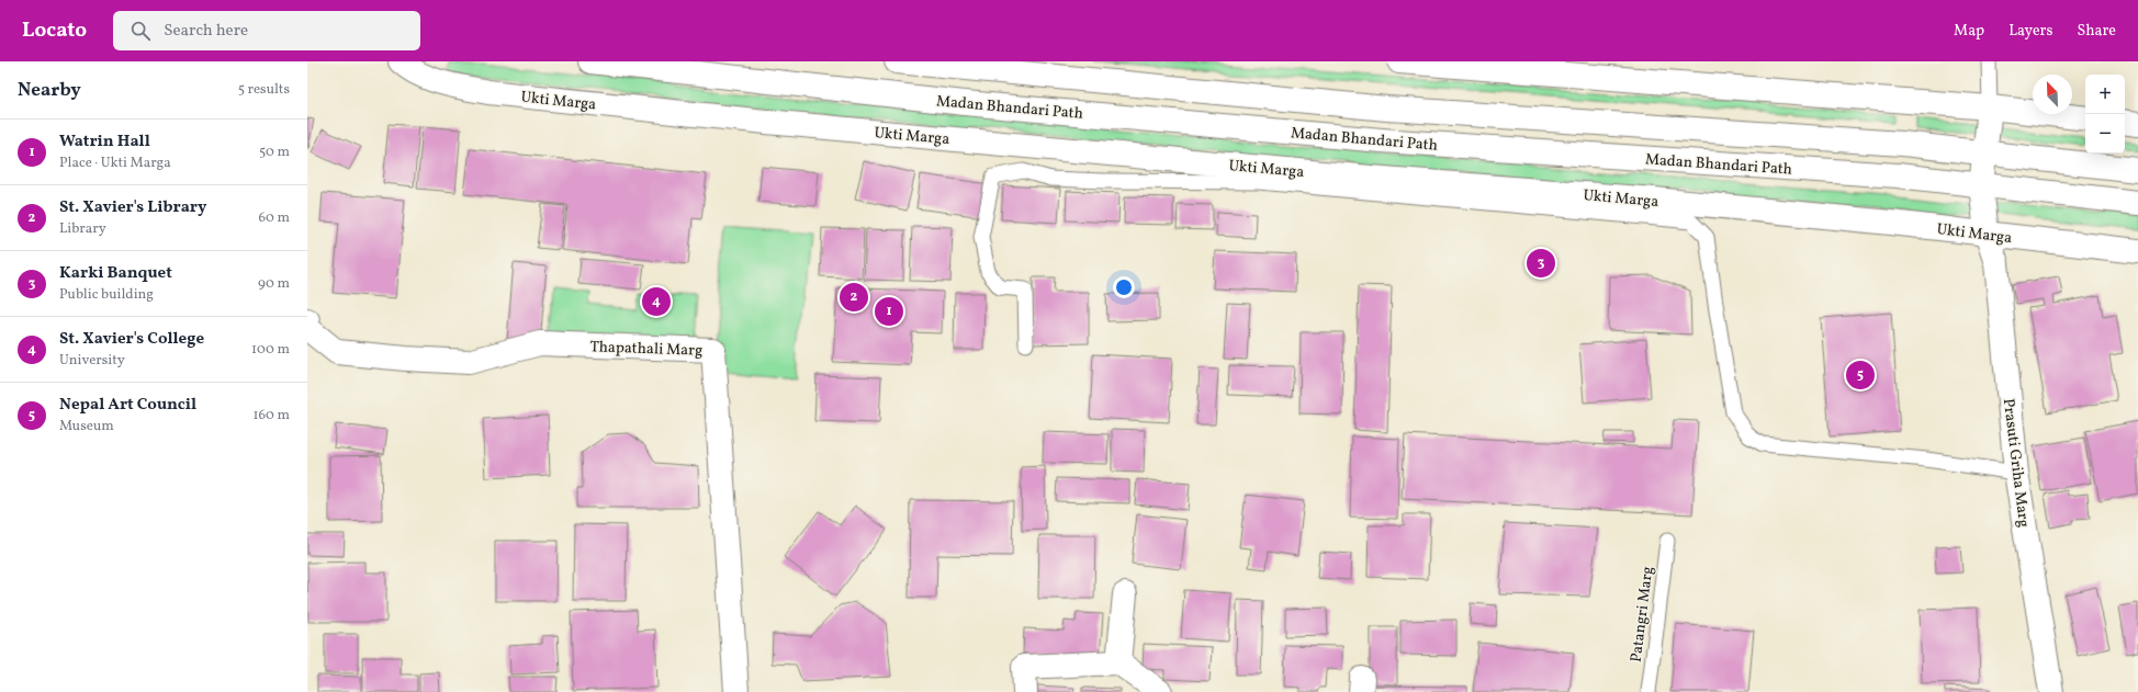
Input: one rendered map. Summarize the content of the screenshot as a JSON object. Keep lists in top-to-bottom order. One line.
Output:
{"streets":{"main road":["Ukti Marga","Madan Bhandari Path","Thapathali Marg","Prasuti Griha Marg"],"lane":["Patangri Marg"]},"crossings":[["Ukti Marga","Prasuti Griha Marg"],["Madan Bhandari Path","Prasuti Griha Marg"]],"north":"top left","page":{"header":"Locato","search":"Search here","nav":["Map","Layers","Share"],"heading":["Nearby","5 results"],"map_buttons":["+","−"],"list":[{"mark":"1","name":"Watrin Hall","note":"Place · Ukti Marga","value":"50 m"},{"mark":"2","name":"St. Xavier's Library","note":"Library","value":"60 m"},{"mark":"3","name":"Karki Banquet","note":"Public building","value":"90 m"},{"mark":"4","name":"St. Xavier's College","note":"University","value":"100 m"},{"mark":"5","name":"Nepal Art Council","note":"Museum","value":"160 m"}],"pins":["3","2","4","1","5"]}}
